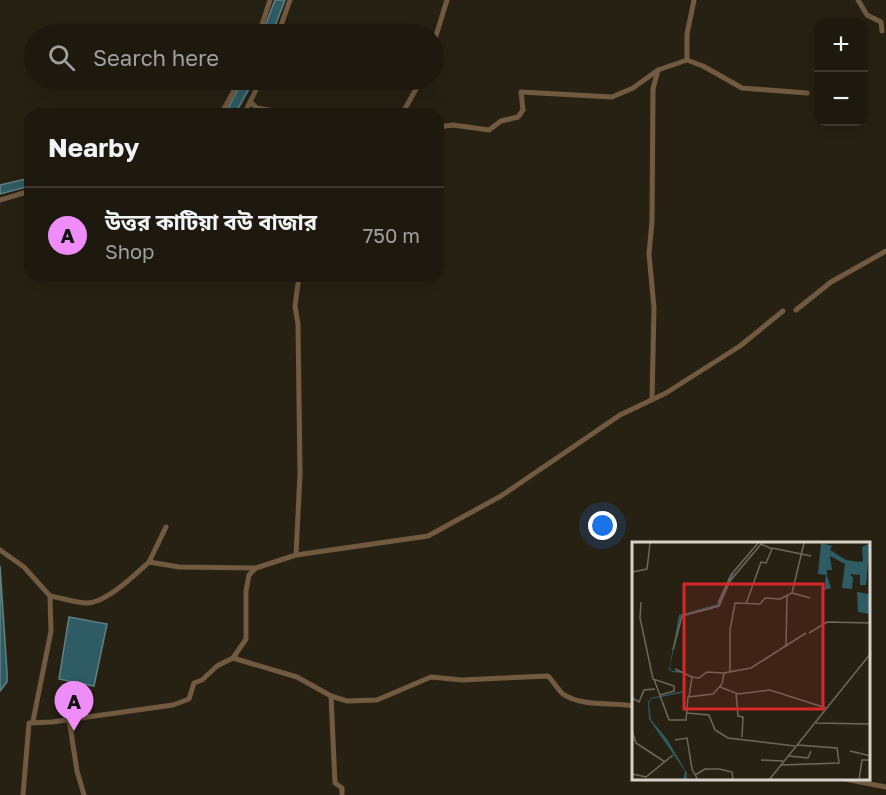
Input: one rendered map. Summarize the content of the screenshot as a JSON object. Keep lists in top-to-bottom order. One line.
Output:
{"page":{"map_buttons":["+","−"],"search":"Search here","heading":"Nearby","list":[{"mark":"A","name":"উত্তর কাটিয়া বউ বাজার","note":"Shop","value":"750 m"}],"pins":"A"}}
